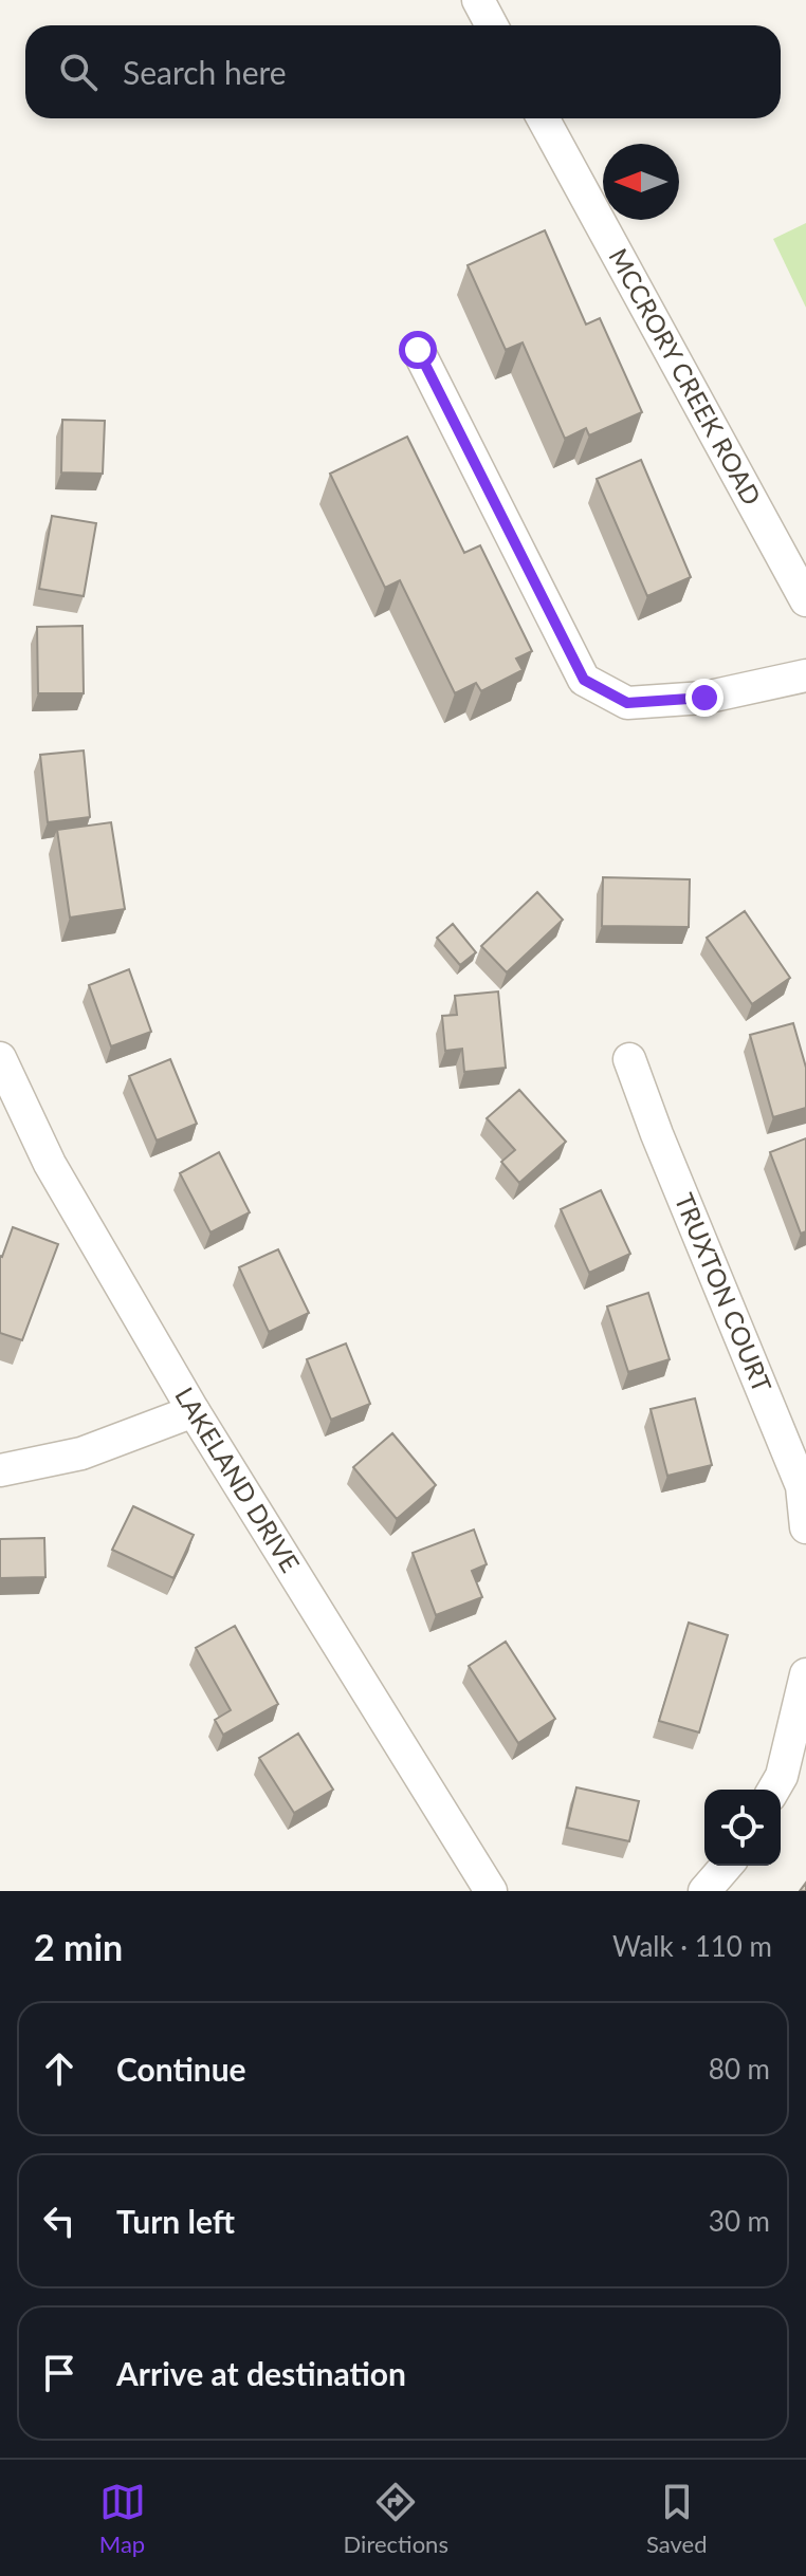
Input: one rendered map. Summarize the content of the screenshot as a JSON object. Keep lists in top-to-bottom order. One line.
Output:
{"streets":{"street":["MCCRORY CREEK ROAD","TRUXTON COURT","LAKELAND DRIVE"]},"north":"left","page":{"search":"Search here","heading":["2 min","Walk · 110 m"],"list":[["Continue","80 m"],["Turn left","30 m"],"Arrive at destination"],"nav":["Map","Directions","Saved"]}}
